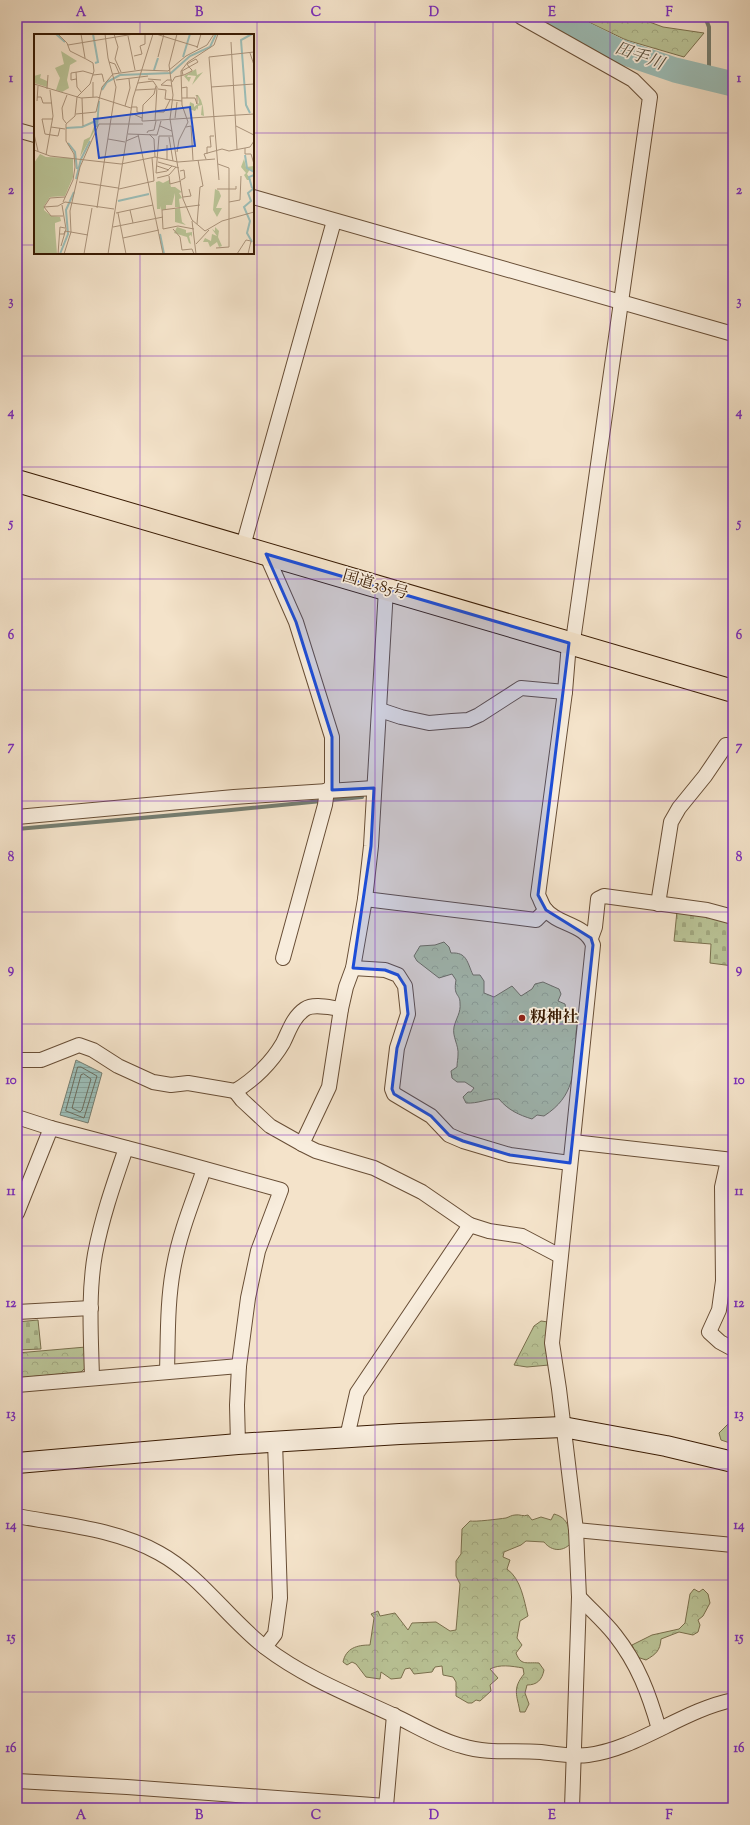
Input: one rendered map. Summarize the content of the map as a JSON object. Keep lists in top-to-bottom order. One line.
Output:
{"streets":{"highway":["国道385号"]},"water":["田手川"],"places":["籾神社"],"grid":{"columns":["A","B","C","D","E","F"],"rows":["1","2","3","4","5","6","7","8","9","10","11","12","13","14","15","16"]}}
